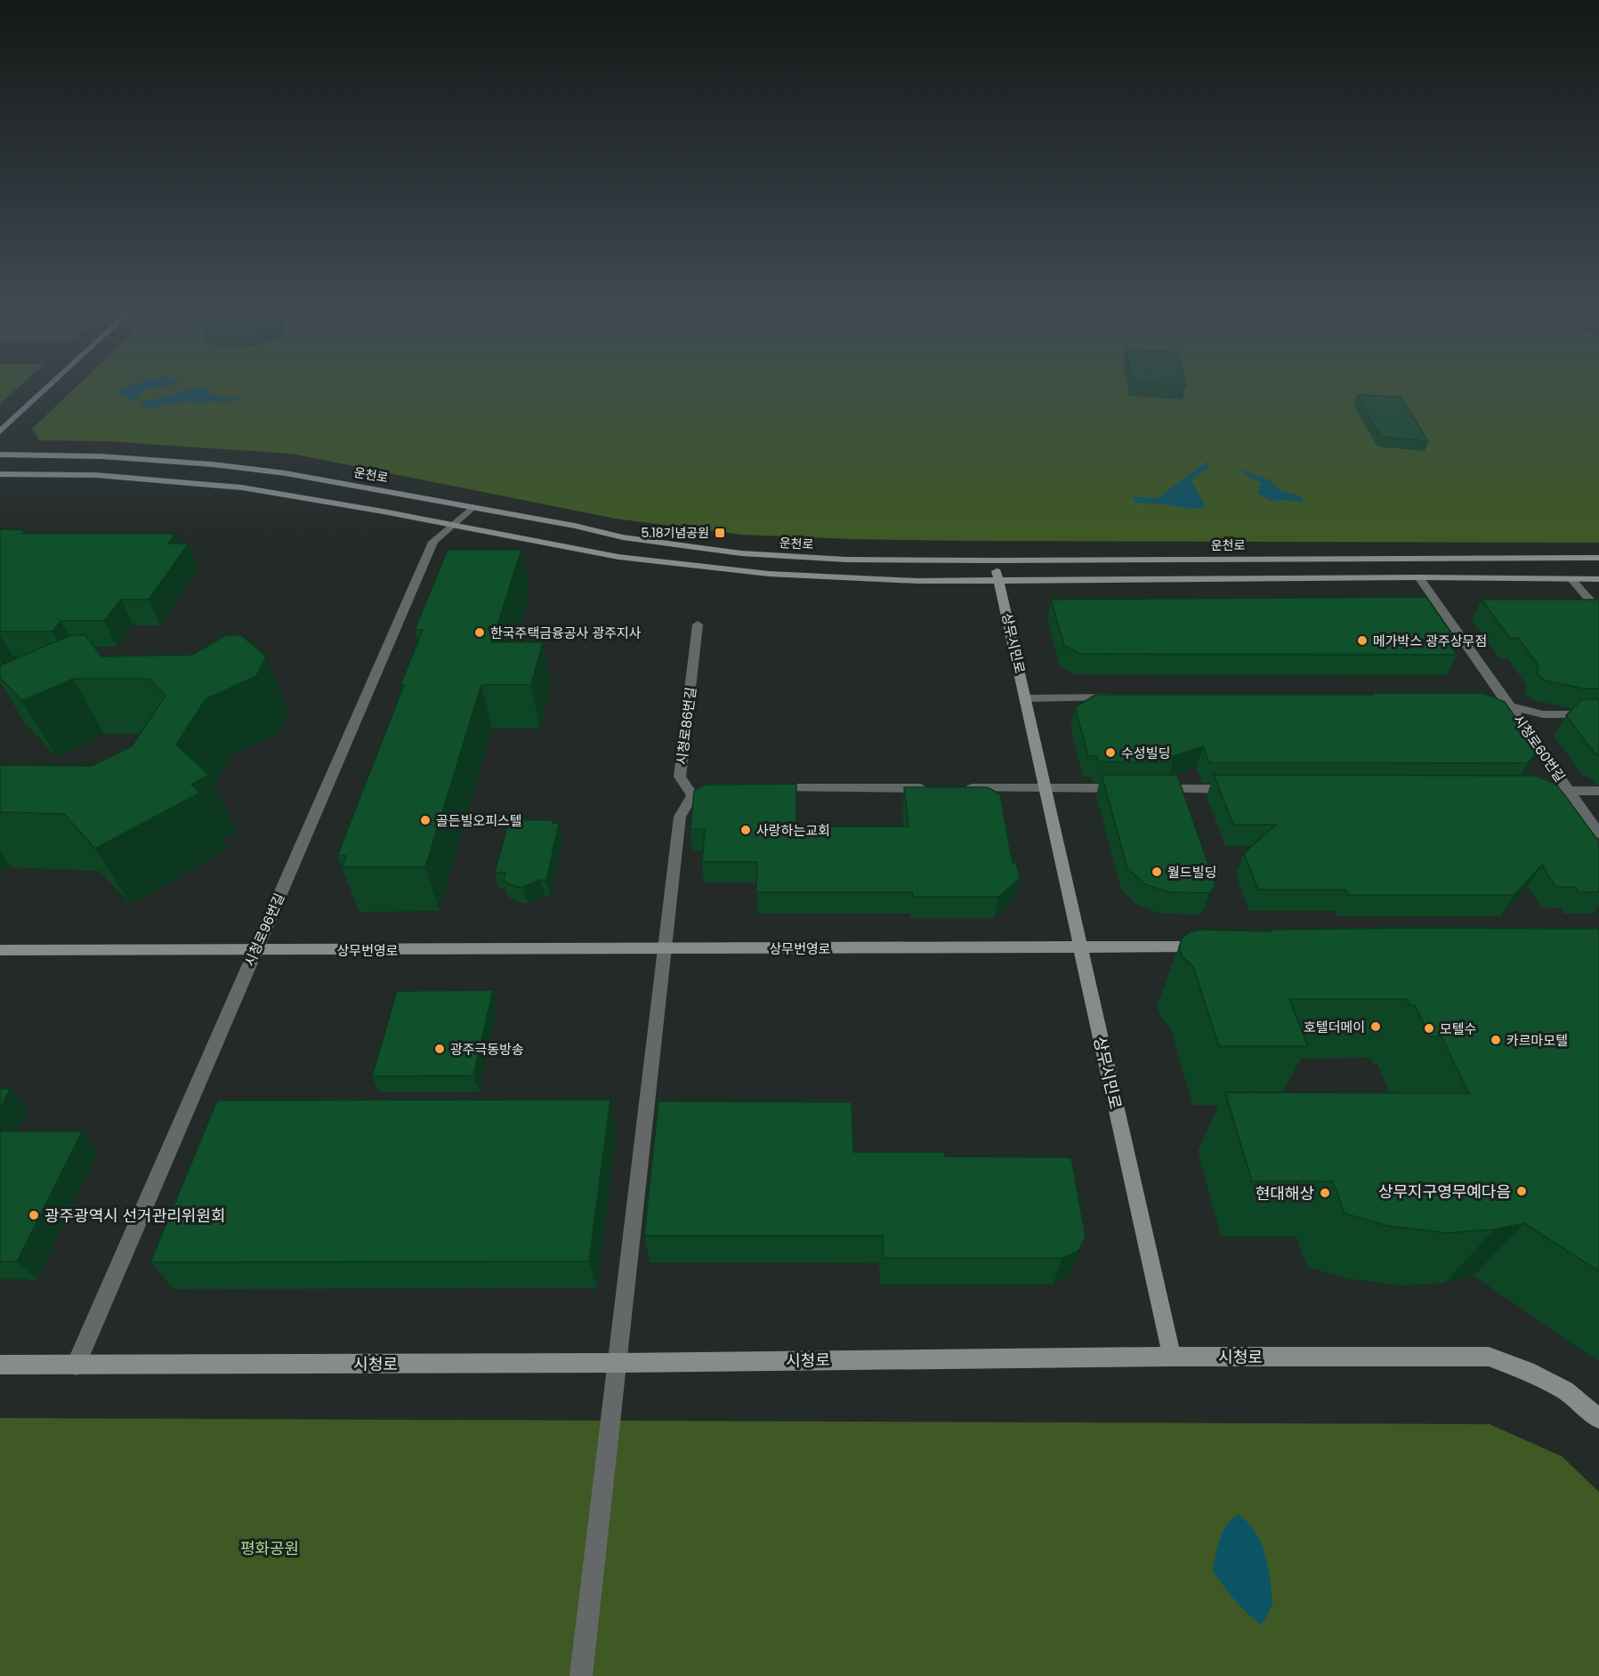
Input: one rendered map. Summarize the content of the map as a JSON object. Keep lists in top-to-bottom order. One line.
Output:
{"streets":{"street":["운천로","상무시민로","시청로86번길","시청로60번길","시청로96번길","상무번영로","시청로"]},"crossings":[["운천로","상무시민로"],["운천로","시청로96번길"],["상무시민로","상무번영로"],["상무시민로","시청로"],["시청로86번길","상무번영로"],["시청로86번길","시청로"],["시청로96번길","상무번영로"],["시청로96번길","시청로"]],"parks":["평화공원"],"places":{"transit":["5.18기념공원"],"other":["한국주택금융공사 광주지사","메가박스 광주상무점","수성빌딩","골든빌오피스텔","사랑하는교회","월드빌딩","호텔더메이","모텔수","카르마모텔","광주극동방송","상무지구영무예다음","현대해상","광주광역시 선거관리위원회"]}}
